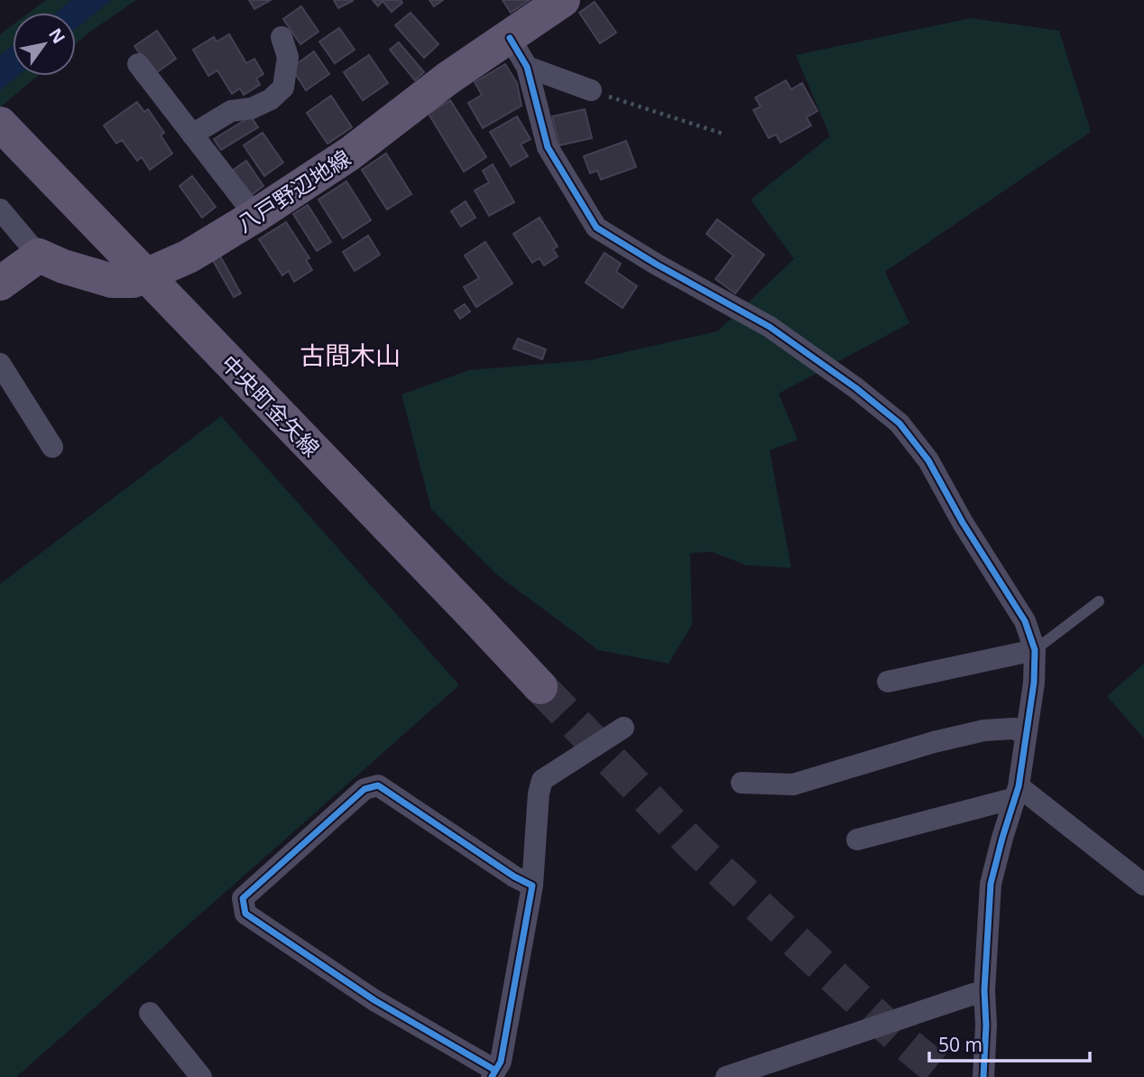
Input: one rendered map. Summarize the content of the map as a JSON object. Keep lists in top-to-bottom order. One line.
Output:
{"streets":{"main road":["八戸野辺地線","中央町金矢線"]},"districts":["古間木山"],"scale_bar":"50 m","north":"top right"}
